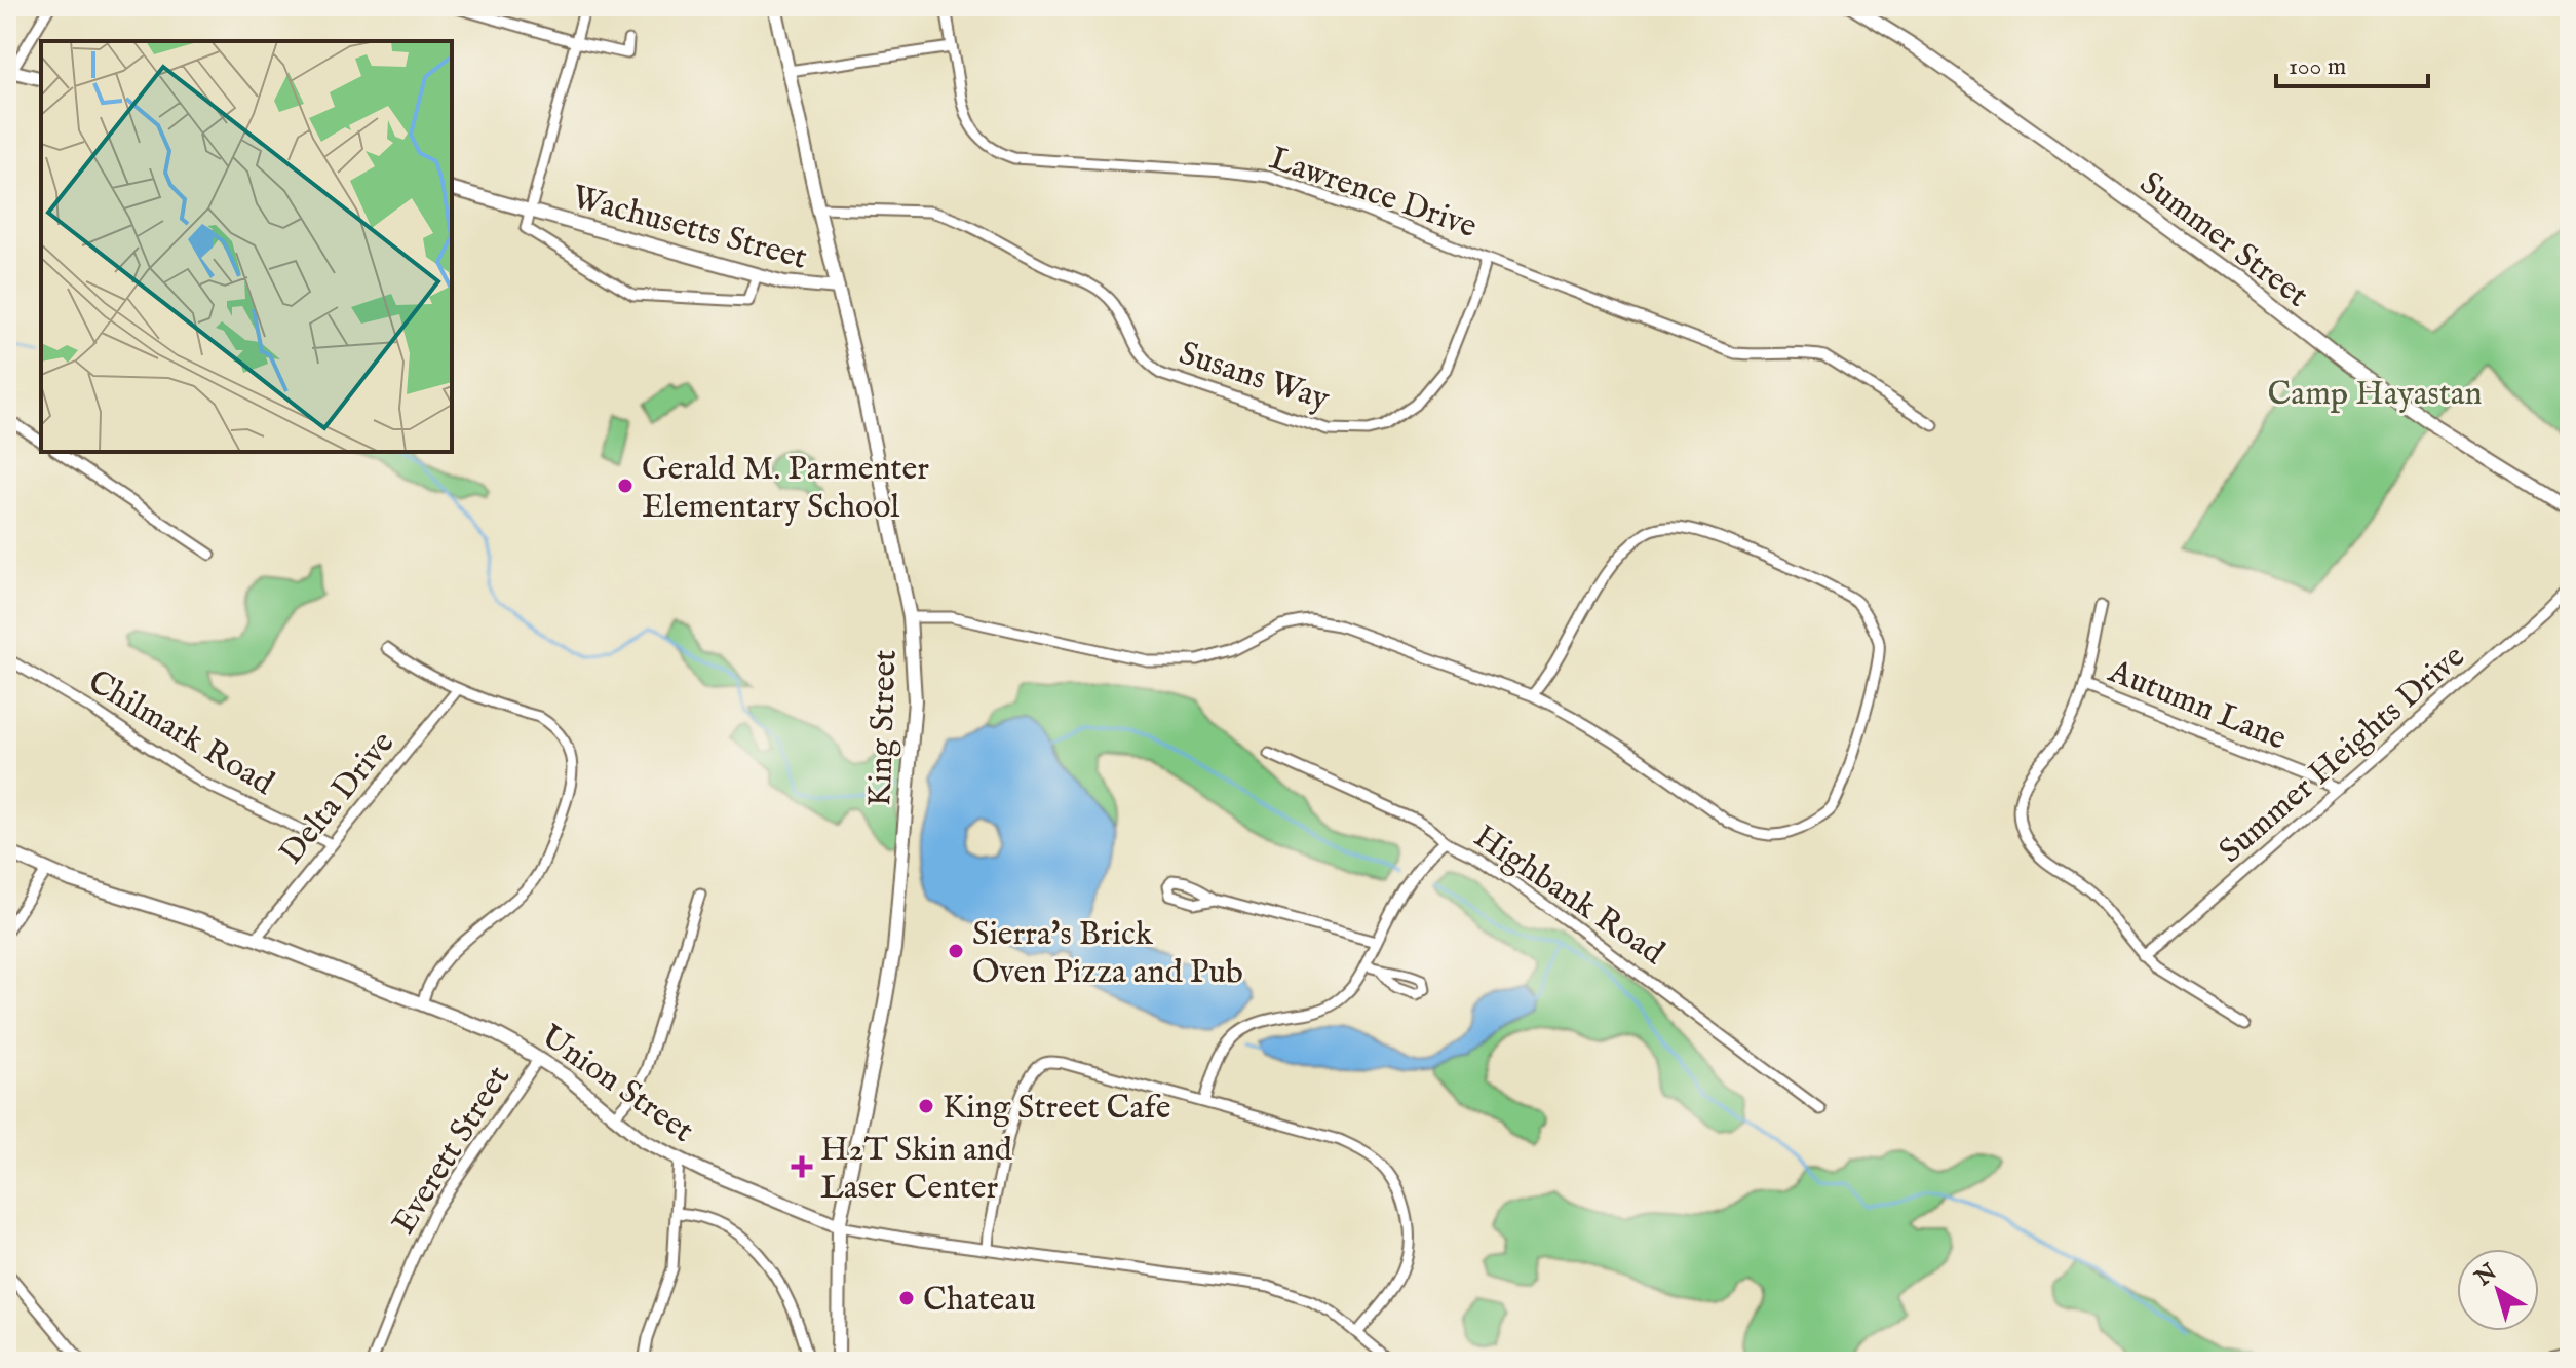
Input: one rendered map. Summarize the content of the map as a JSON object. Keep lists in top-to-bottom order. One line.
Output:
{"streets":{"main road":["Wachusetts Street","Summer Street","King Street","Union Street"],"street":["Lawrence Drive","Susans Way","Autumn Lane","Chilmark Road","Summer Heights Drive","Delta Drive","Highbank Road","Everett Street"]},"crossings":[["Lawrence Drive","Susans Way"],["Wachusetts Street","King Street"],["Susans Way","King Street"],["Autumn Lane","Summer Heights Drive"],["King Street","Union Street"],["Chilmark Road","Delta Drive"],["Delta Drive","Union Street"],["Union Street","Everett Street"]],"parks":["Camp Hayastan"],"places":{"other":["Gerald M. Parmenter Elementary School","Sierra's Brick Oven Pizza and Pub","King Street Cafe","Chateau"],"health":["H2T Skin and Laser Center"]},"scale_bar":"100 m","north":"top left"}
